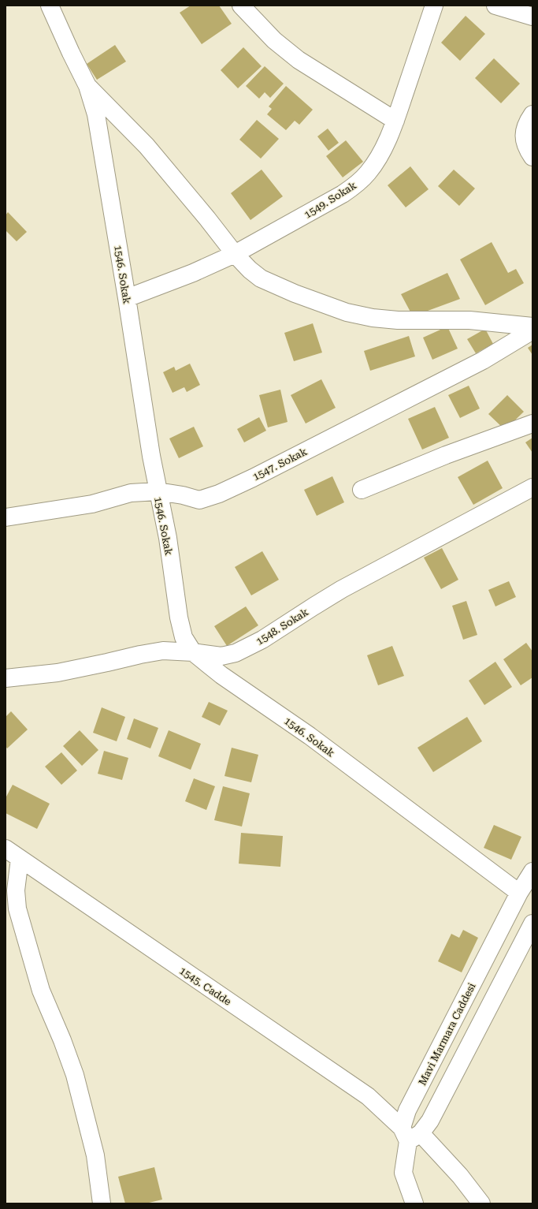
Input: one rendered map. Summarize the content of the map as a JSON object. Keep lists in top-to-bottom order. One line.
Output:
{"streets":{"street":["1549. Sokak","1546. Sokak","1547. Sokak","1548. Sokak","1545. Cadde","Mavi Marmara Caddesi"]},"crossings":[["1549. Sokak","1546. Sokak"],["1546. Sokak","1547. Sokak"],["1546. Sokak","1548. Sokak"],["1546. Sokak","Mavi Marmara Caddesi"],["1545. Cadde","Mavi Marmara Caddesi"]]}
